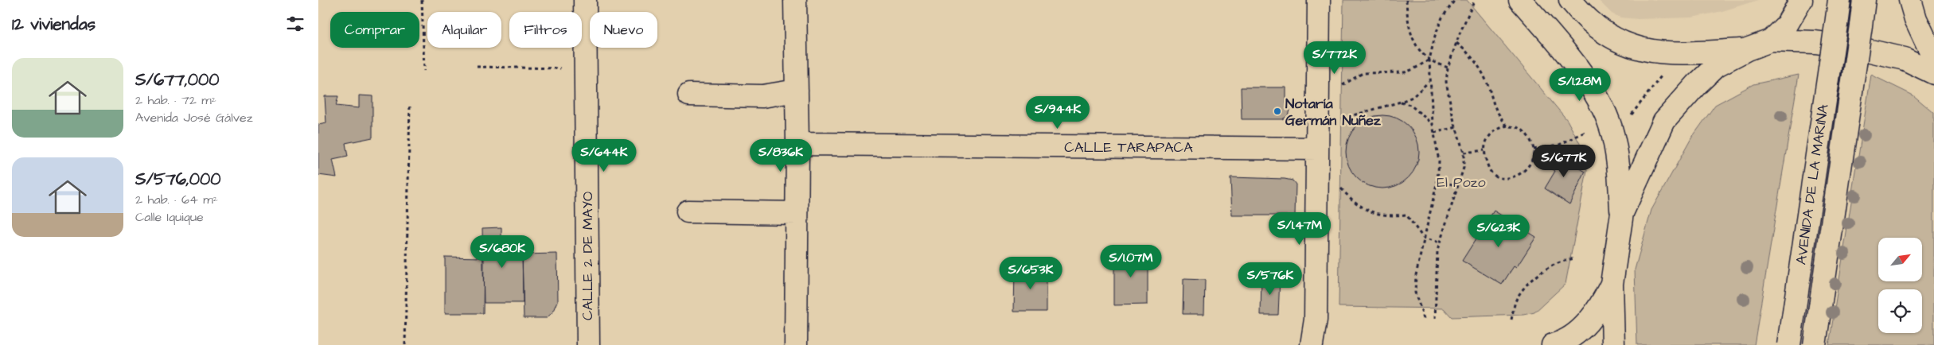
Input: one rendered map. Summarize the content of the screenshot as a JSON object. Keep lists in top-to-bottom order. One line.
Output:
{"streets":{"main road":["CALLE TARAPACA","AVENIDA DE LA MARINA","CALLE 2 DE MAYO"]},"parks":["El Pozo"],"places":["Notaría Germán Nuñez"],"north":"top right","page":{"heading":"12 viviendas","chip":["Comprar","Alquilar","Filtros","Nuevo"],"price":["S/772K","S/1.28M","S/944K","S/644K","S/836K","S/677K","S/1.47M","S/623K","S/680K","S/1.07M","S/653K","S/576K"],"list":[{"name":"S/677,000","note":"2 hab. · 72 m² · Avenida José Gálvez"},{"name":"S/576,000","note":"2 hab. · 64 m² · Calle Iquique"}]}}
